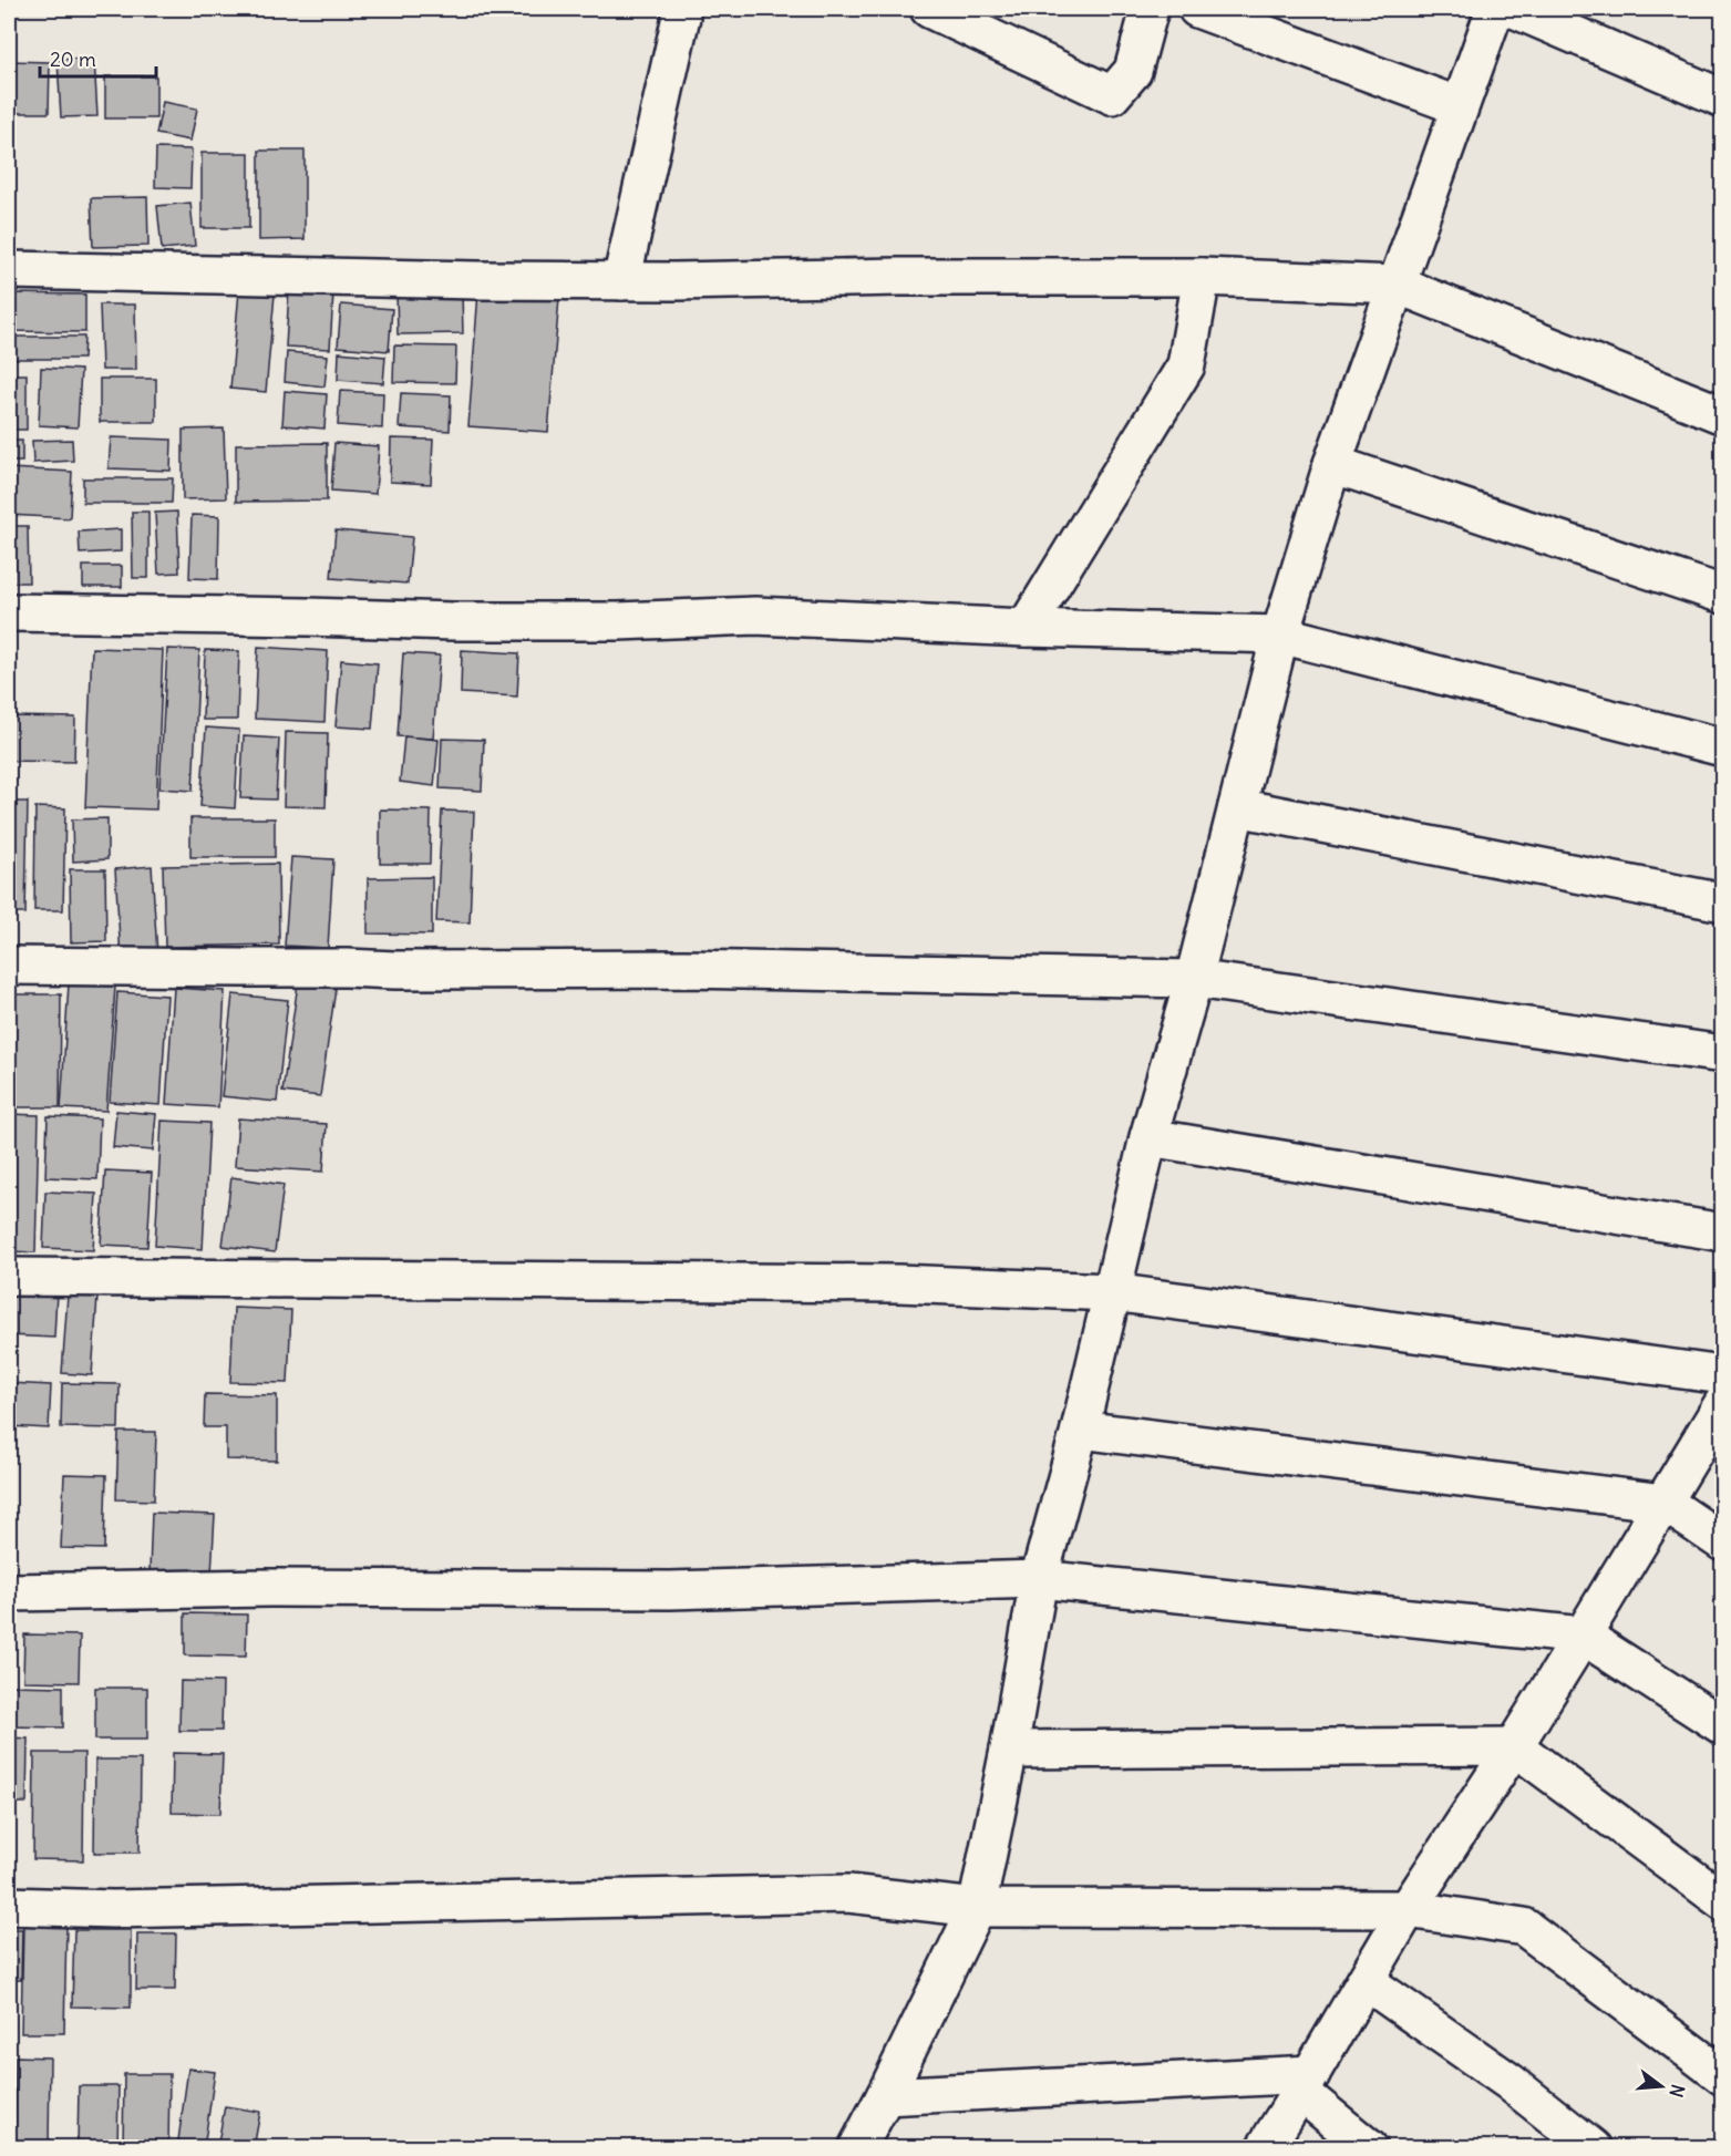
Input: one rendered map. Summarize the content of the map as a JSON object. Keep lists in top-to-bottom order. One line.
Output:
{"scale_bar":"20 m","north":"right"}
